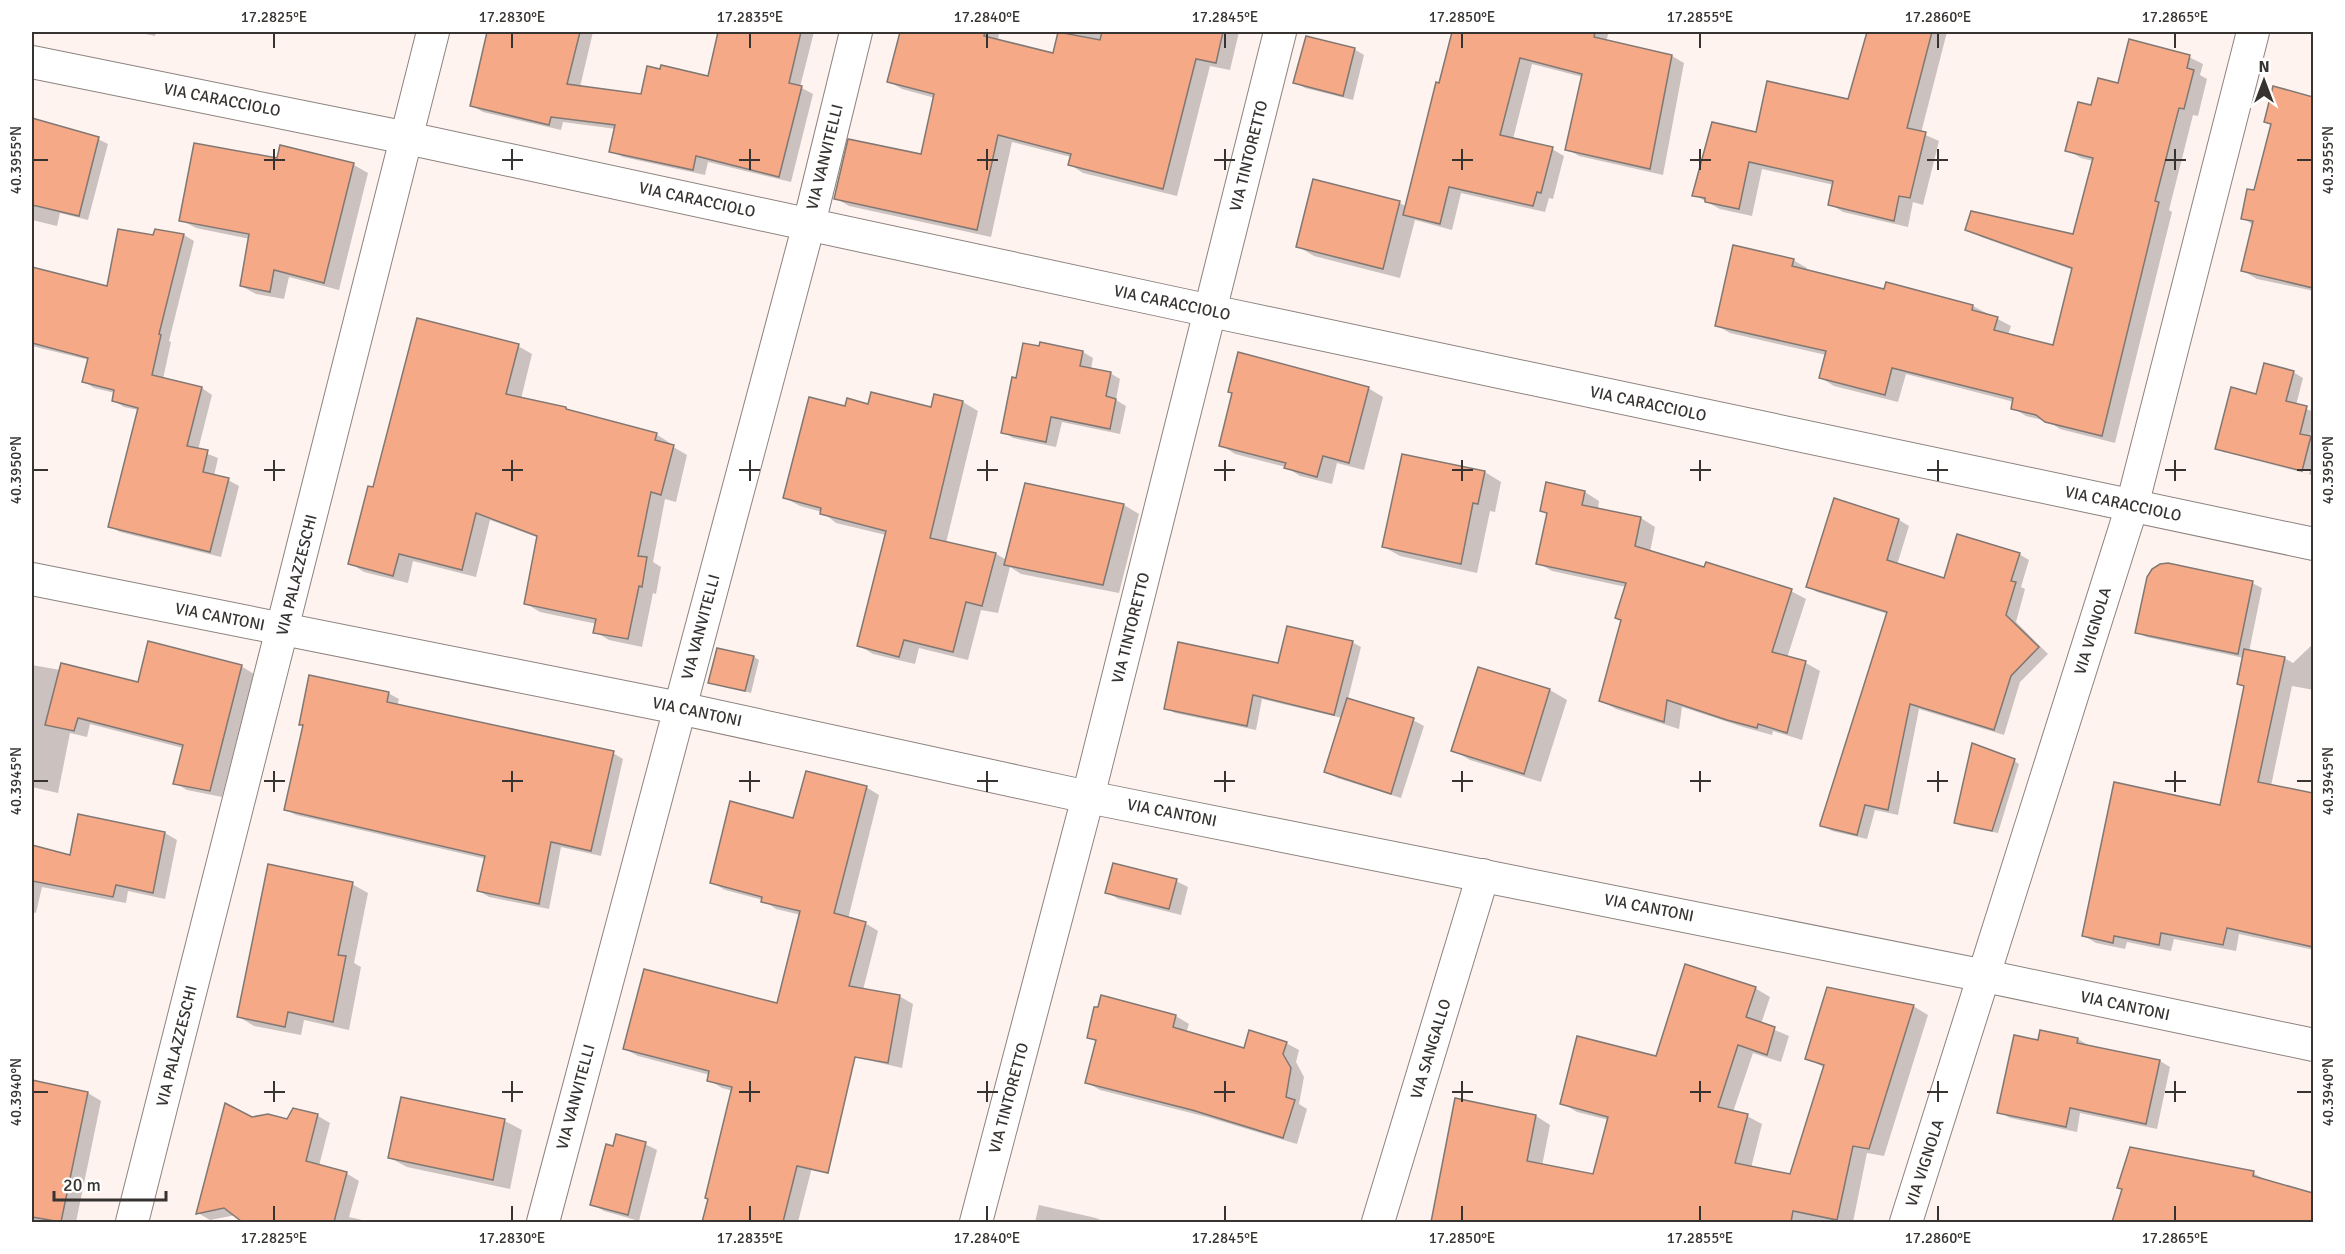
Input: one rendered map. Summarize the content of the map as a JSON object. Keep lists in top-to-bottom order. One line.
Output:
{"streets":{"street":["VIA CARACCIOLO","VIA TINTORETTO","VIA VANVITELLI","VIA PALAZZESCHI","VIA CANTONI","VIA VIGNOLA","VIA SANGALLO"]},"crossings":[["VIA CARACCIOLO","VIA TINTORETTO"],["VIA CARACCIOLO","VIA VANVITELLI"],["VIA CARACCIOLO","VIA PALAZZESCHI"],["VIA CARACCIOLO","VIA VIGNOLA"],["VIA TINTORETTO","VIA CANTONI"],["VIA VANVITELLI","VIA CANTONI"],["VIA PALAZZESCHI","VIA CANTONI"],["VIA CANTONI","VIA VIGNOLA"],["VIA CANTONI","VIA SANGALLO"]],"scale_bar":"20 m","north":"top","coordinates":["17.2825°E","17.2830°E","17.2835°E","17.2840°E","17.2845°E","17.2850°E","17.2855°E","17.2860°E","17.2865°E","40.3955°N","40.3950°N","40.3945°N","40.3940°N"]}
